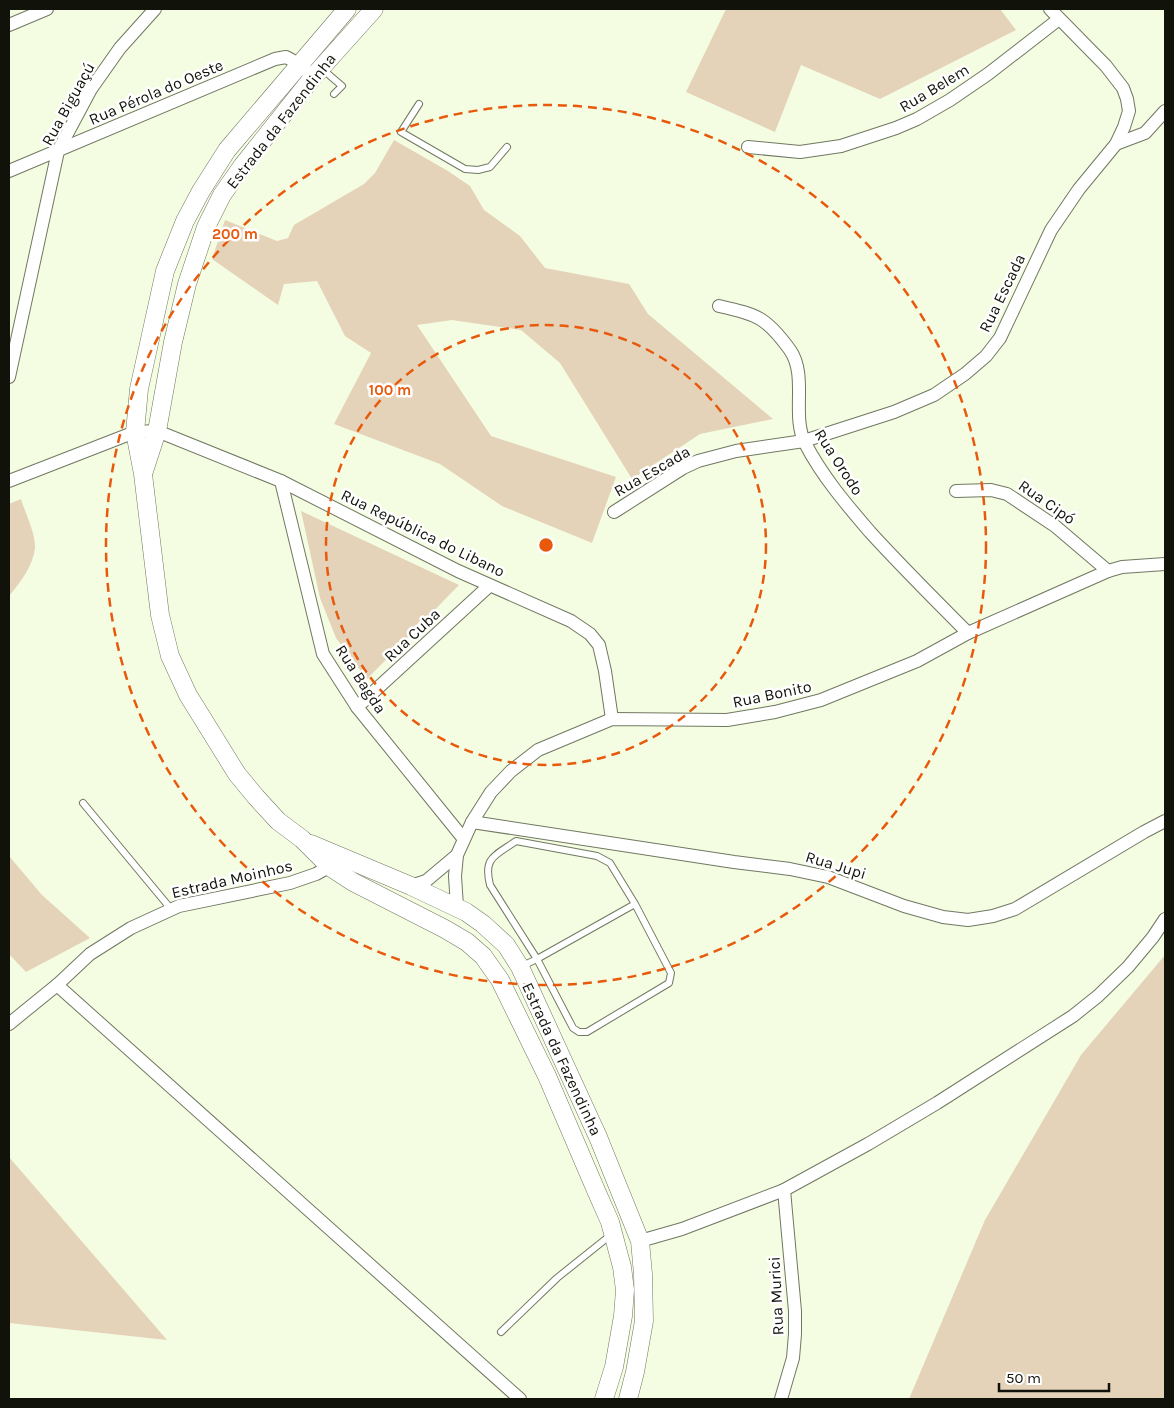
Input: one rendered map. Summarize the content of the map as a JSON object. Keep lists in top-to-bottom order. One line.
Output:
{"streets":{"main road":["Estrada da Fazendinha"],"street":["Rua Belem","Rua Pérola do Oeste","Rua Biguaçú","Rua Escada","Rua Orodo","Rua Cipó","Rua República do Libano","Rua Cuba","Rua Bagda","Rua Bonito","Rua Jupi","Estrada Moinhos","Rua Murici"]},"crossings":[["Rua Belem","Rua Escada"],["Rua Pérola do Oeste","Rua Biguaçú"],["Rua Pérola do Oeste","Estrada da Fazendinha"],["Estrada da Fazendinha","Rua República do Libano"],["Estrada da Fazendinha","Rua Bonito"],["Estrada da Fazendinha","Estrada Moinhos"],["Rua Escada","Rua Orodo"],["Rua Orodo","Rua Bonito"],["Rua Cipó","Rua Bonito"],["Rua República do Libano","Rua Cuba"],["Rua República do Libano","Rua Bagda"],["Rua República do Libano","Rua Bonito"],["Rua Cuba","Rua Bagda"],["Rua Bagda","Rua Bonito"],["Rua Bonito","Rua Jupi"]],"scale_bar":"50 m","rings":["200 m","100 m"]}
